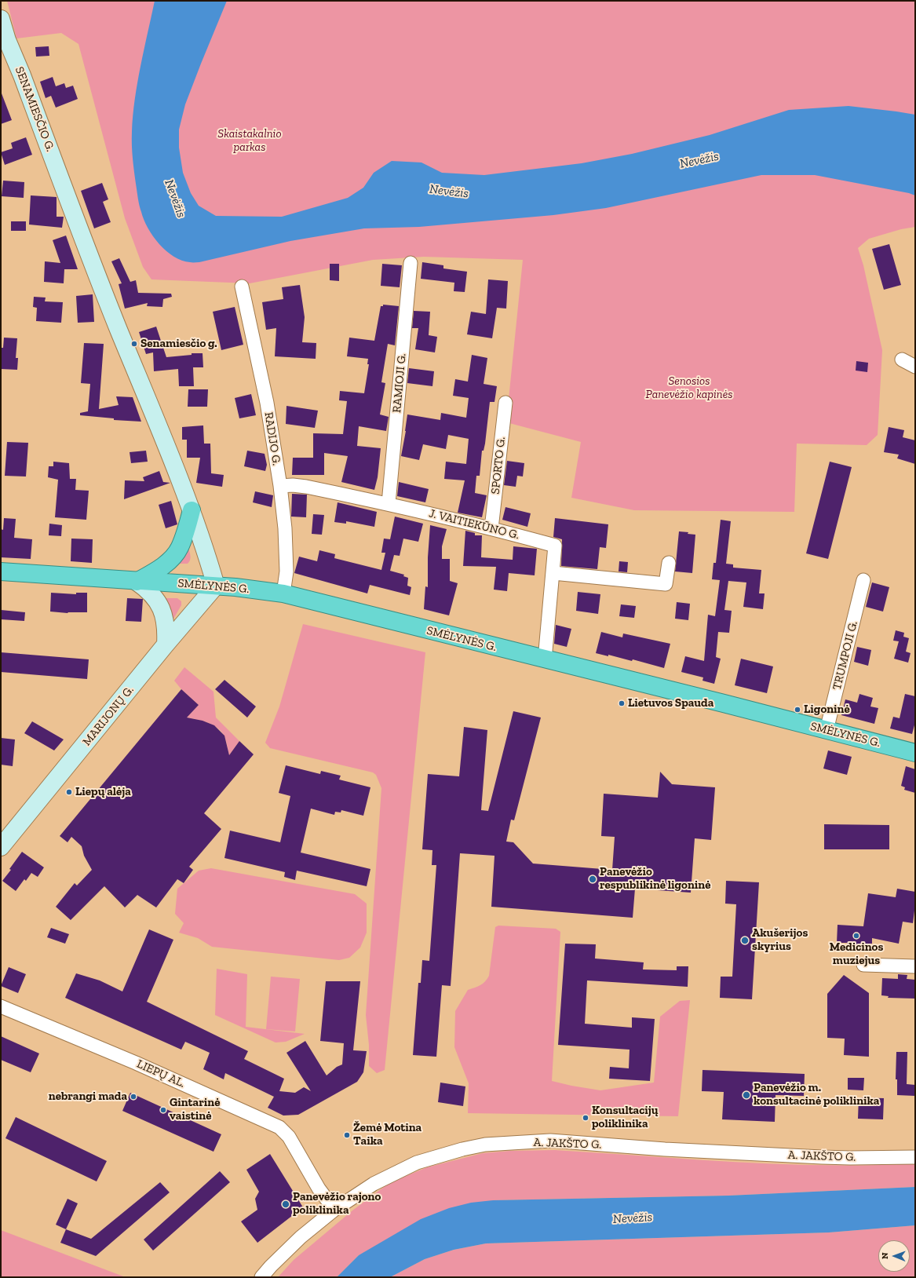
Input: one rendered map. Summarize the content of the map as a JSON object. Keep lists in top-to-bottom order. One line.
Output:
{"streets":{"highway":["SMĖLYNĖS G."],"main road":["SENAMIESČIO G.","MARIJONŲ G."],"street":["RAMIOJI G.","RADIJO G.","SPORTO G.","J. VAITIEKŪNO G.","TRUMPOJI G.","LIEPŲ AL.","A. JAKŠTO G."]},"crossings":[["SENAMIESČIO G.","SMĖLYNĖS G."],["SENAMIESČIO G.","MARIJONŲ G."],["RAMIOJI G.","J. VAITIEKŪNO G."],["RADIJO G.","J. VAITIEKŪNO G."],["RADIJO G.","SMĖLYNĖS G."],["SPORTO G.","J. VAITIEKŪNO G."],["J. VAITIEKŪNO G.","SMĖLYNĖS G."],["SMĖLYNĖS G.","TRUMPOJI G."],["SMĖLYNĖS G.","MARIJONŲ G."],["LIEPŲ AL.","A. JAKŠTO G."]],"water":["Nevėžis"],"parks":["Skaistakalnio parkas","Senosios Panevėžio kapinės"],"places":["Senamiesčio g.","Lietuvos Spauda","Ligoninė","Liepų alėja","Panevėžio respublikinė ligoninė","Medicinos muziejus","Akušerijos skyrius","Panevėžio m. konsultacinė poliklinika","nebrangi mada","Gintarinė vaistinė","Konsultacijų poliklinika","Žemė Motina Taika","Panevėžio rajono poliklinika"],"north":"left"}
